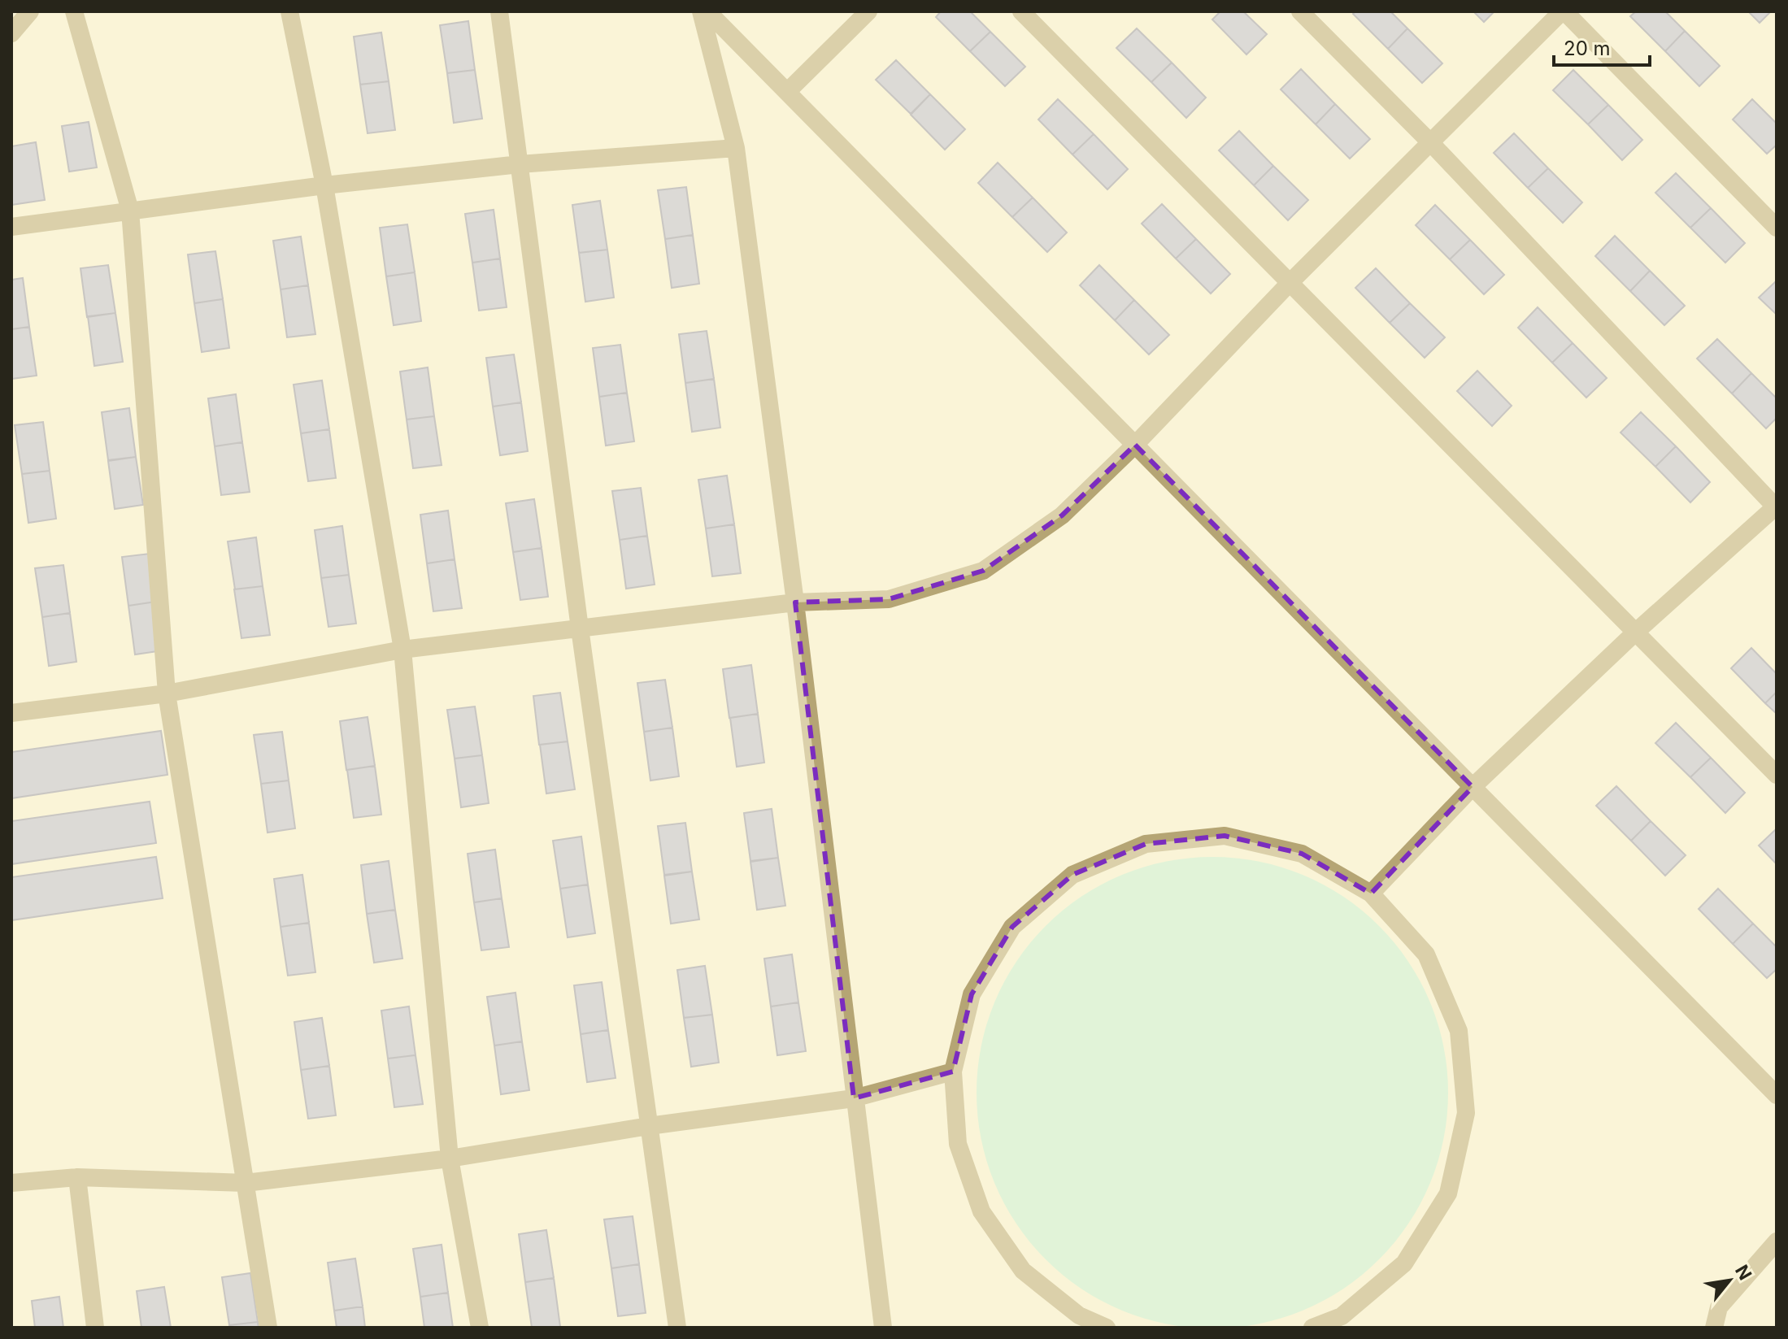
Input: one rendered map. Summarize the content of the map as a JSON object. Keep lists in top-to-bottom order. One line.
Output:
{"scale_bar":"20 m","north":"top right"}
